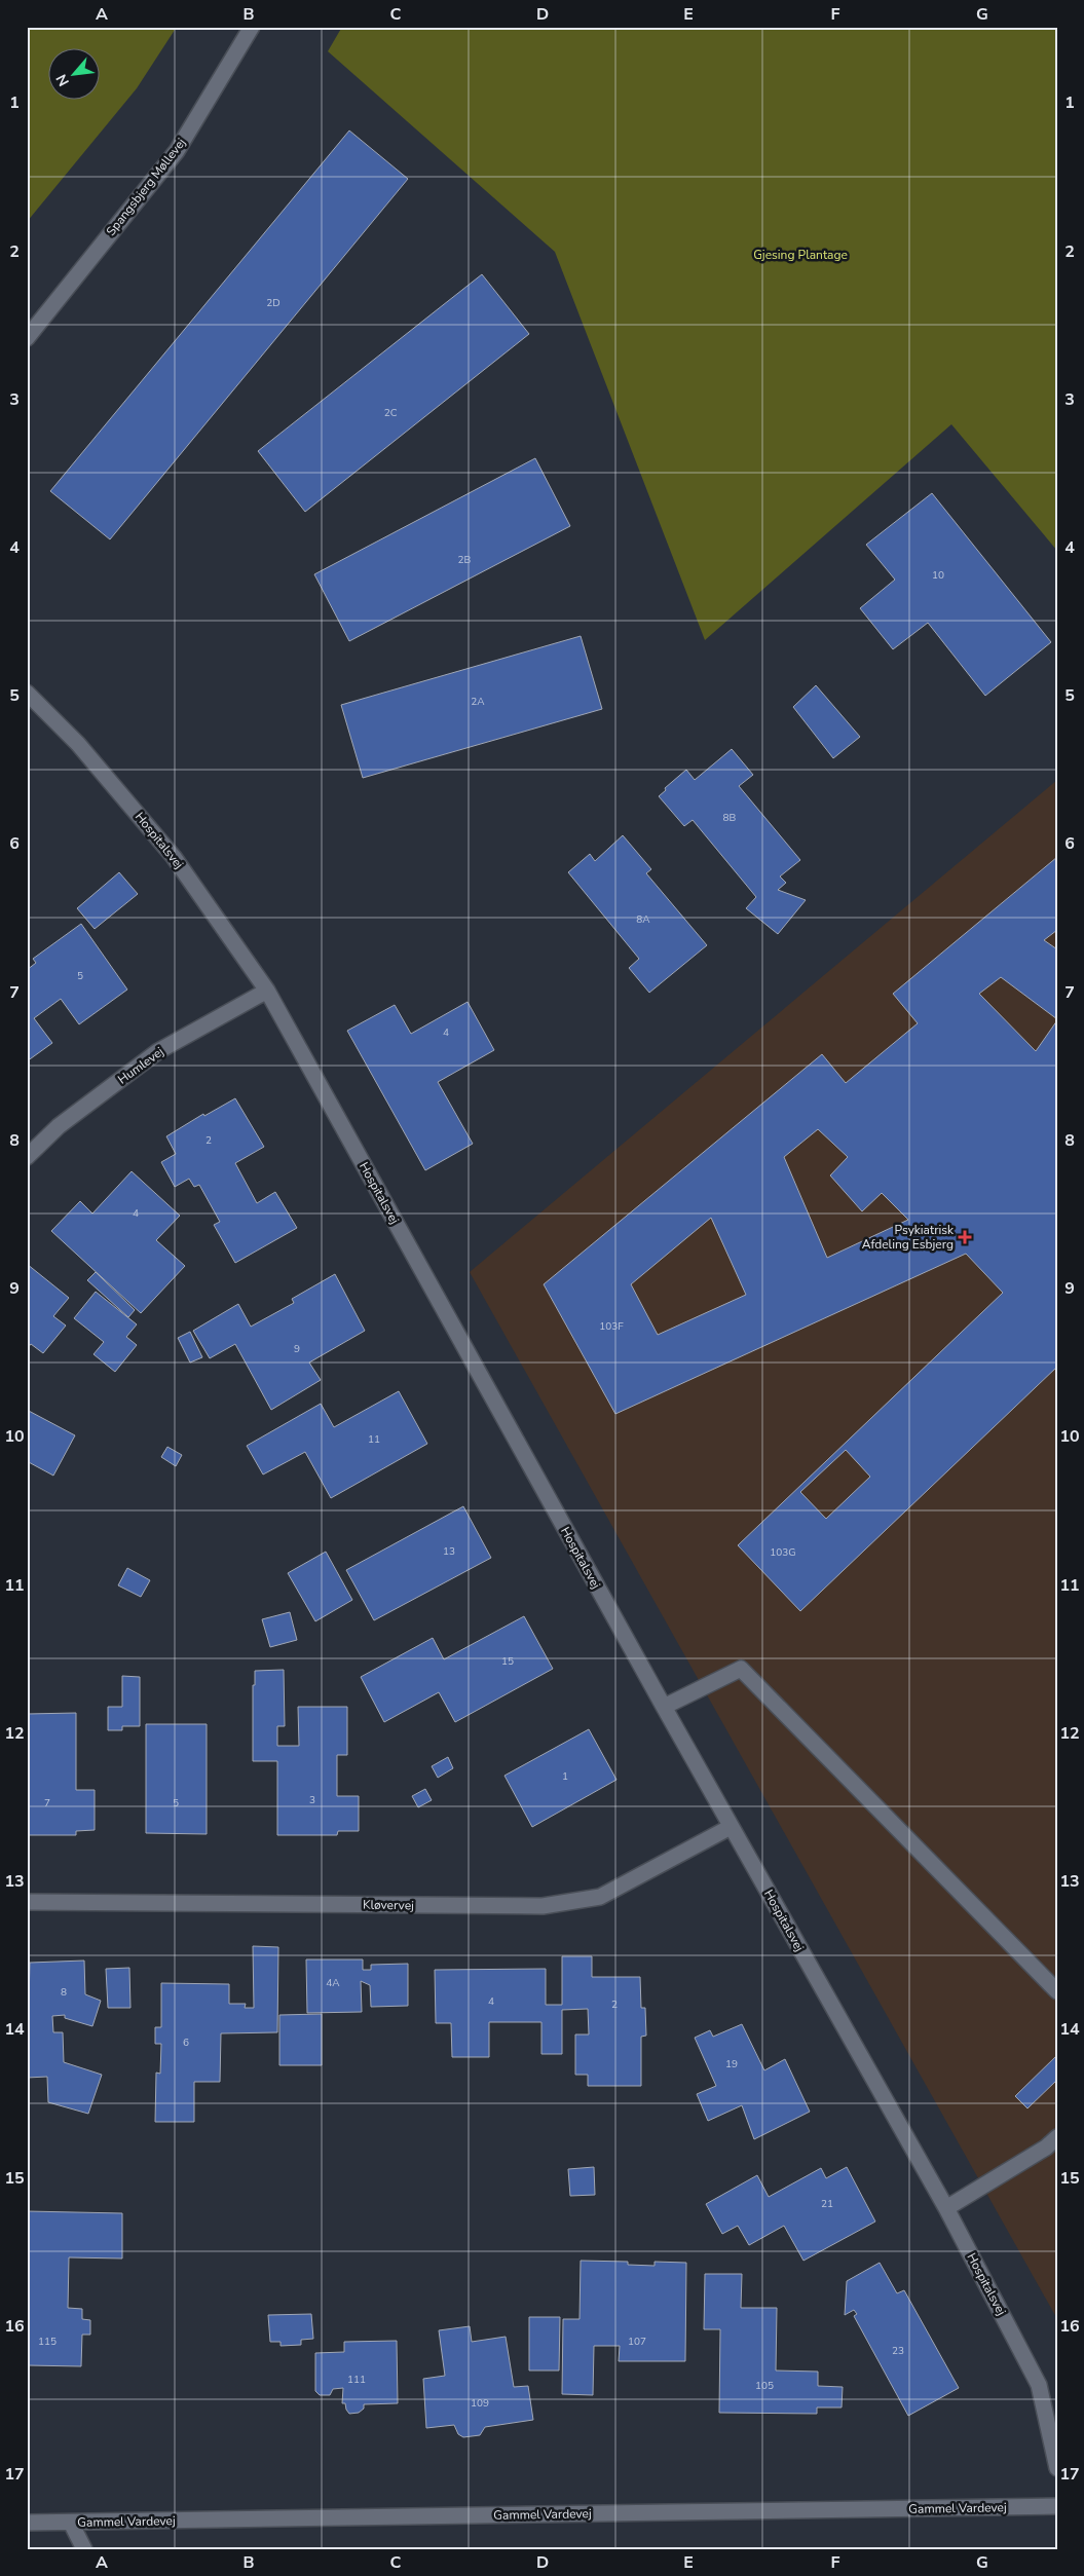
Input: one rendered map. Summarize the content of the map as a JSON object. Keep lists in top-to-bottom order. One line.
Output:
{"streets":{"street":["Spangsbjerg Møllevej","Hospitalsvej","Humlevej","Kløvervej","Gammel Vardevej"]},"crossings":[["Hospitalsvej","Humlevej"],["Hospitalsvej","Kløvervej"]],"parks":["Gjesing Plantage"],"places":{"health":["Psykiatrisk Afdeling Esbjerg"]},"house_numbers":["2D","2C","2B","10","2A","8B","8A","5","4","2","4","103F","9","11","13","103G","15","1","3","7","5","4A","8","4","2","6","19","21","115","107","23","111","105","109"],"north":"bottom left","grid":{"columns":["A","B","C","D","E","F","G"],"rows":["1","2","3","4","5","6","7","8","9","10","11","12","13","14","15","16","17"]}}
